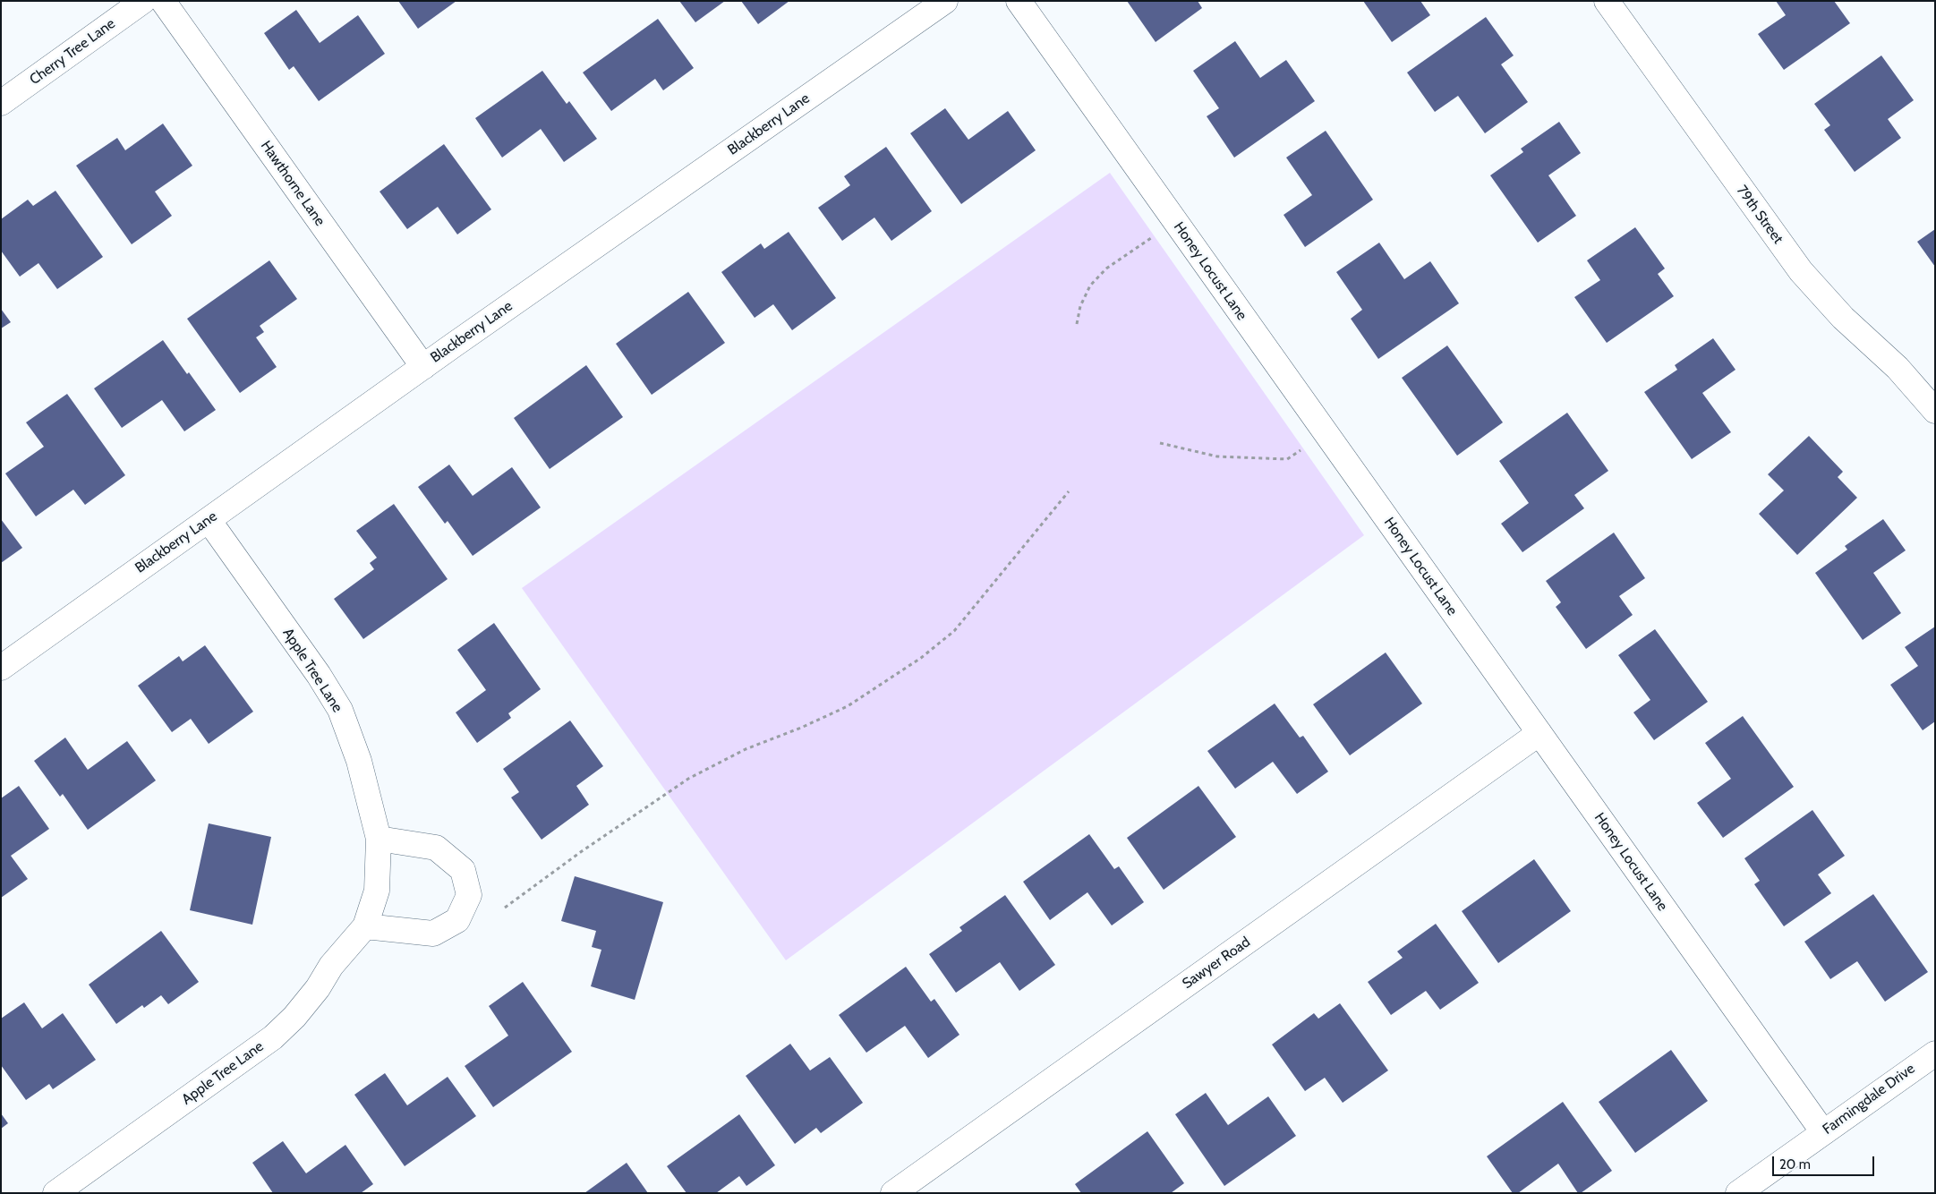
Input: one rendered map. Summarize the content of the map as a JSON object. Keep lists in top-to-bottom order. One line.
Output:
{"streets":{"street":["Cherry Tree Lane","Blackberry Lane","Hawthorne Lane","79th Street","Honey Locust Lane","Apple Tree Lane","Sawyer Road","Farmingdale Drive"]},"crossings":[["Blackberry Lane","Hawthorne Lane"],["Blackberry Lane","Apple Tree Lane"],["Honey Locust Lane","Sawyer Road"],["Honey Locust Lane","Farmingdale Drive"]],"scale_bar":"20 m"}
